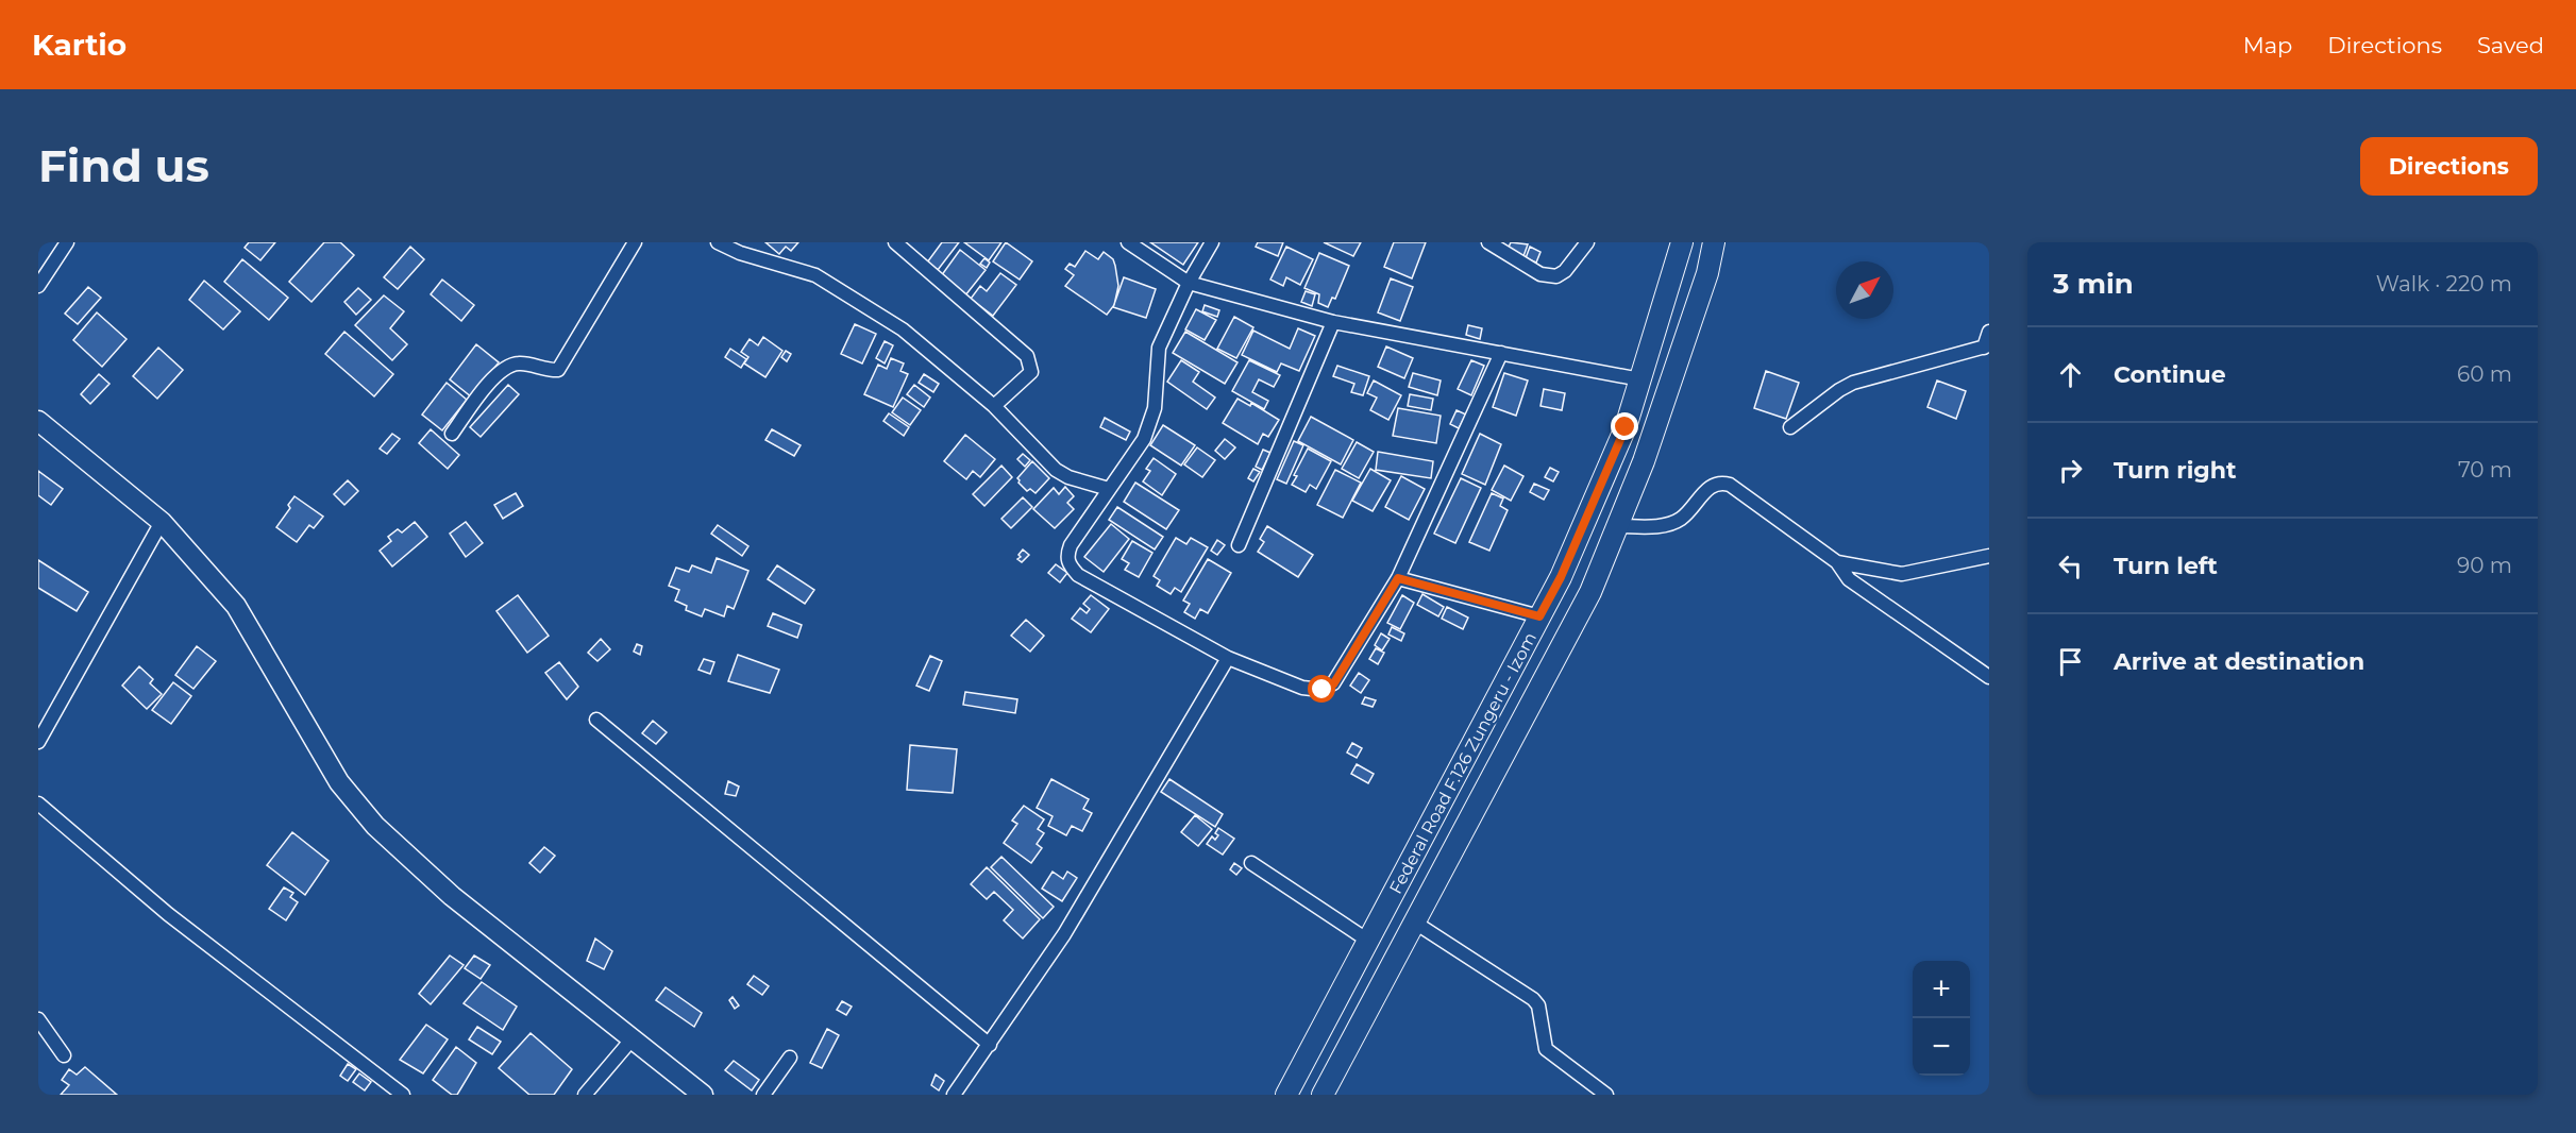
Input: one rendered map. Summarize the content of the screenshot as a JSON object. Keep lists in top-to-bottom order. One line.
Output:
{"streets":{"main road":["Federal Road F.126 Zungeru - Izom"]},"north":"top right","page":{"header":"Kartio","nav":["Map","Directions","Saved"],"buttons":"Directions","title":"Find us","heading":["3 min","Walk · 220 m"],"list":[["Continue","60 m"],["Turn right","70 m"],["Turn left","90 m"],"Arrive at destination"],"map_buttons":["+","−"]}}
